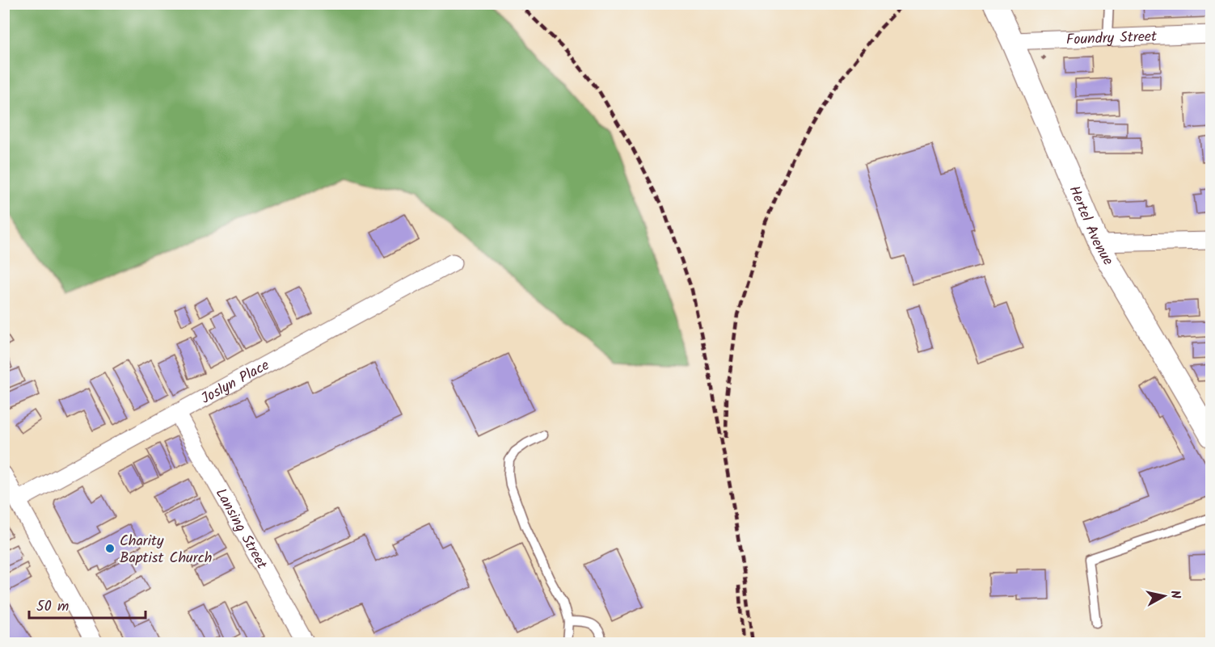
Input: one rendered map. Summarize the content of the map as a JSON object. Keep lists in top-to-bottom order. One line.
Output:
{"streets":{"street":["Foundry Street","Hertel Avenue","Joslyn Place","Lansing Street"]},"crossings":[["Foundry Street","Hertel Avenue"],["Joslyn Place","Lansing Street"]],"places":["Charity Baptist Church"],"scale_bar":"50 m","north":"right"}
